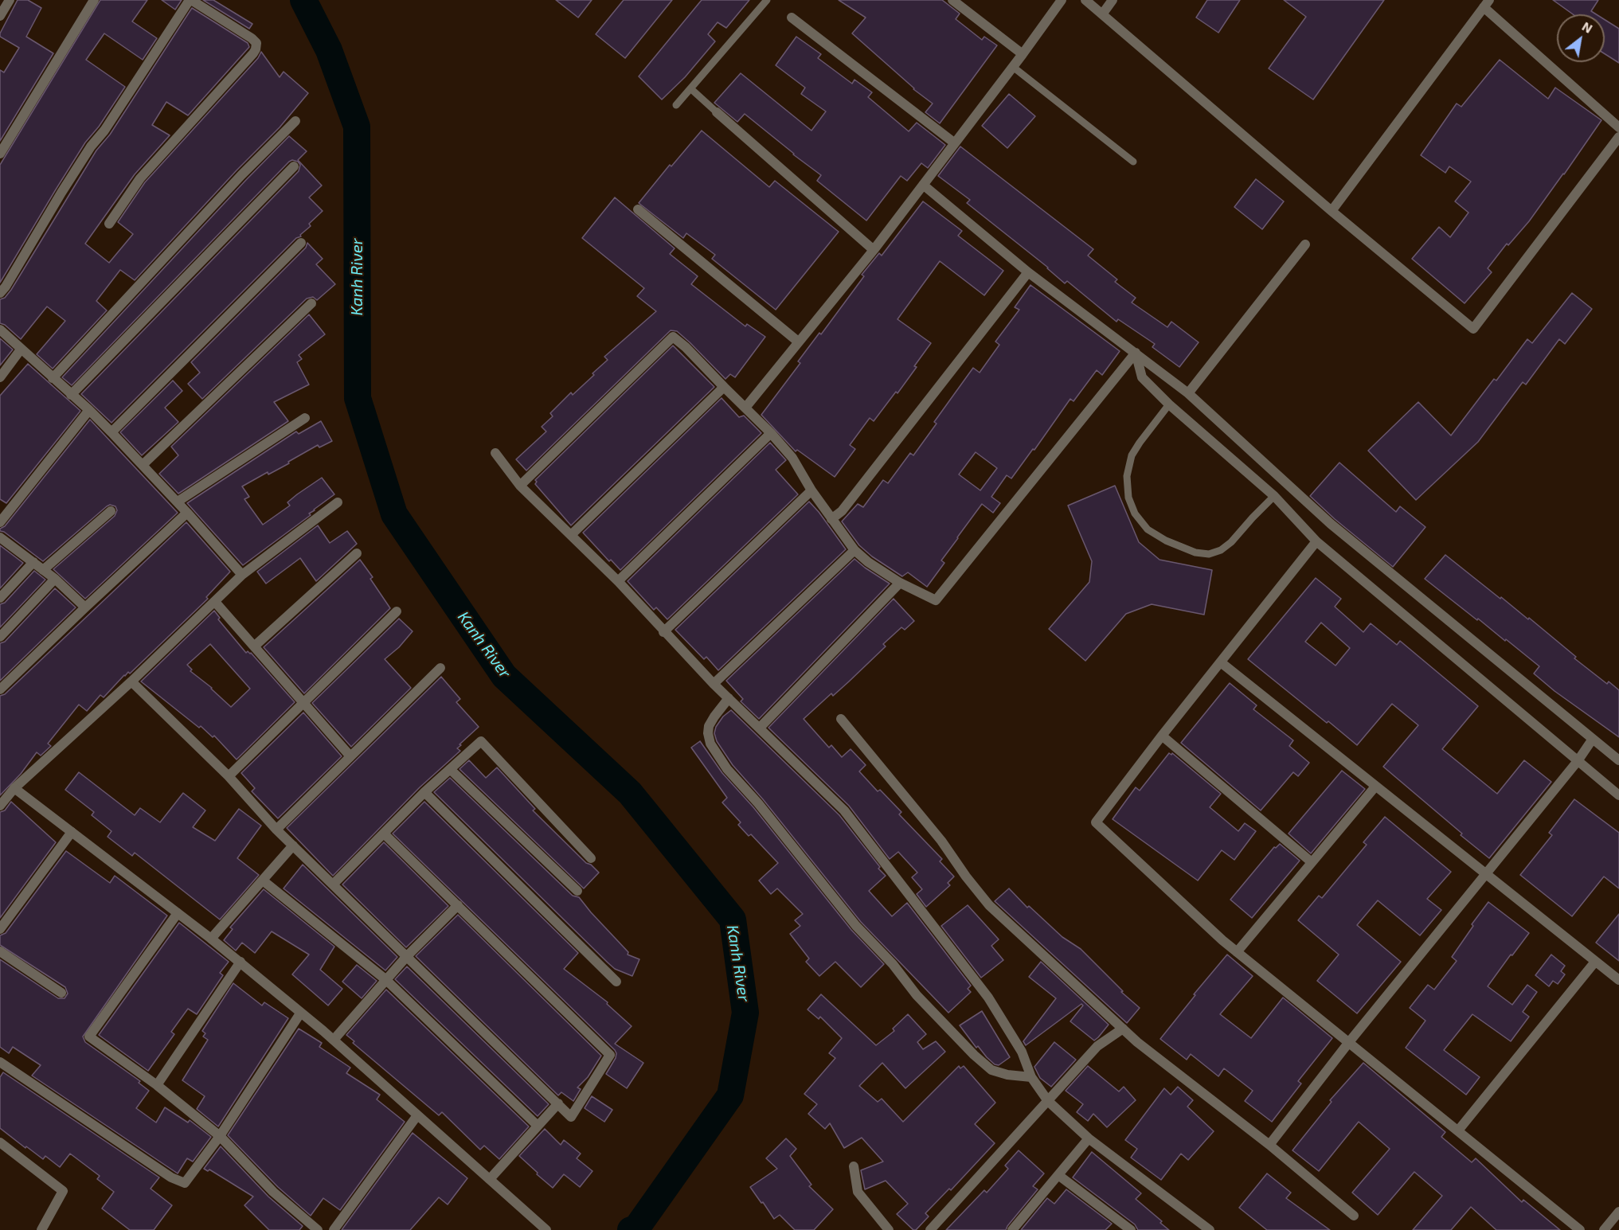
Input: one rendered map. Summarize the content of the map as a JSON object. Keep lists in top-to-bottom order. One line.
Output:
{"water":["Kanh River"],"north":"top right"}
